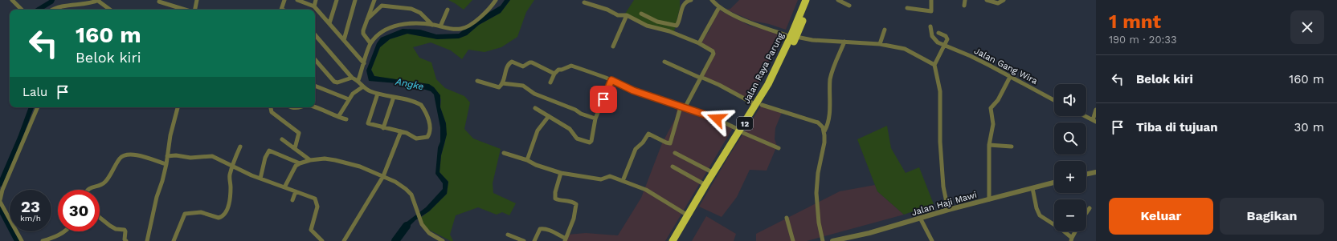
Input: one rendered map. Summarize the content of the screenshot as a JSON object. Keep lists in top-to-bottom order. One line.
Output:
{"streets":{"highway":["Jalan Raya Parung","12"],"street":["Jalan Gang Wira","Jalan Haji Mawi"]},"water":["Angke"],"page":{"heading":["1 mnt","190 m · 20:33"],"turn":["160 m","Belok kiri"],"list":[{"name":"Belok kiri","value":"160 m"},{"name":"Tiba di tujuan","value":"30 m"}],"then":"Lalu","map_buttons":["+","−"],"speed":"23 km/h","limit":"30","buttons":["Keluar","Bagikan"]}}
